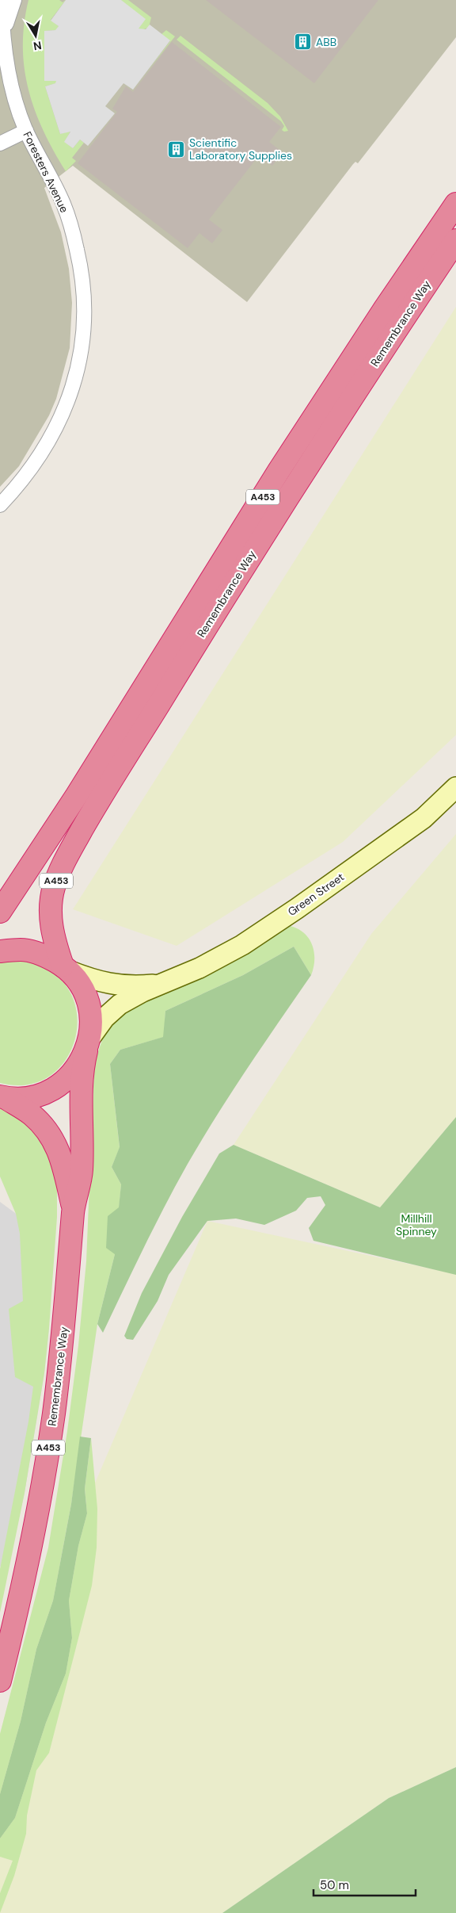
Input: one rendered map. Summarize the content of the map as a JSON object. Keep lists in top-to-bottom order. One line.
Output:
{"streets":{"highway":["Remembrance Way","A453"],"street":["Foresters Avenue","Green Street"]},"crossings":[["Remembrance Way","Green Street"]],"parks":["Millhill Spinney"],"places":{"building":["ABB","Scientific Laboratory Supplies"]},"scale_bar":"50 m","north":"bottom"}
